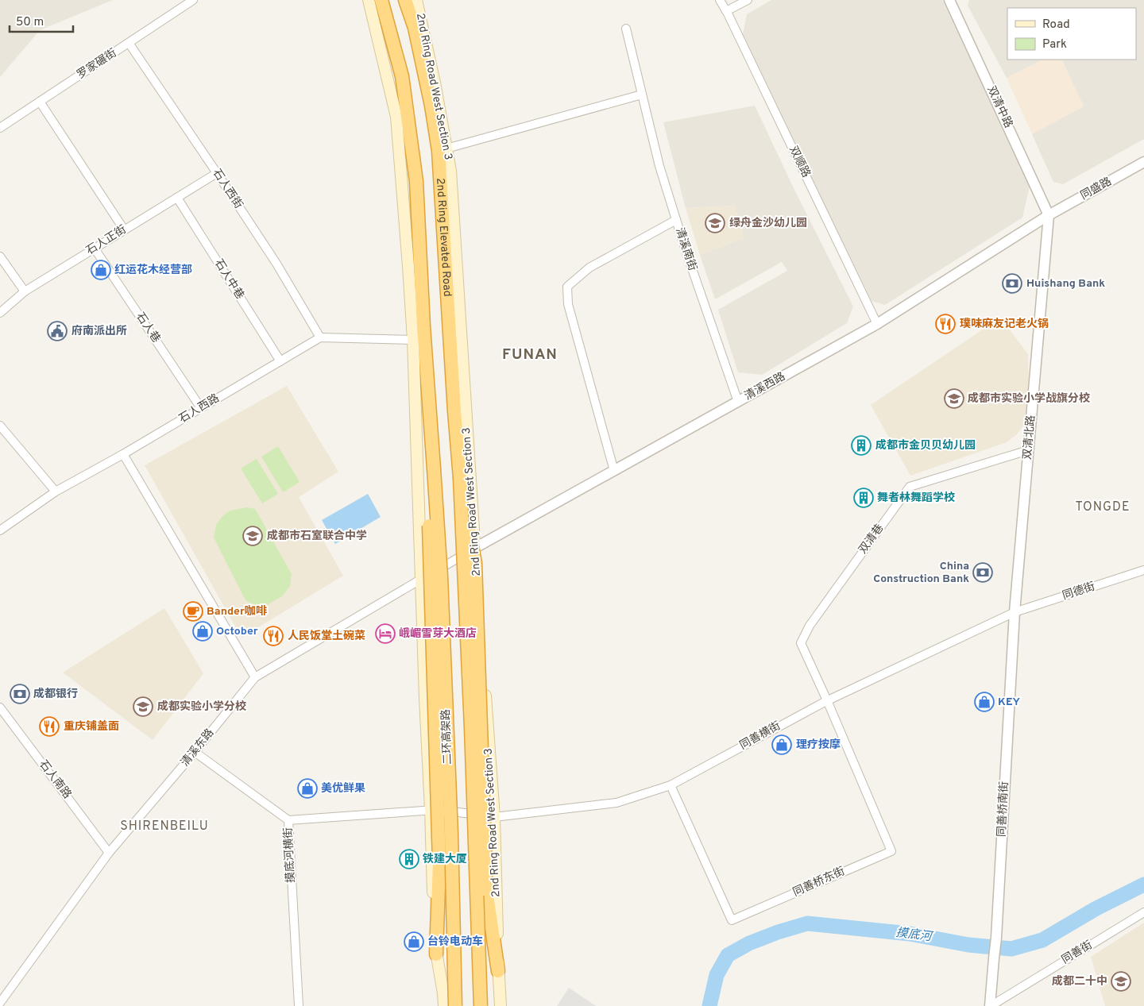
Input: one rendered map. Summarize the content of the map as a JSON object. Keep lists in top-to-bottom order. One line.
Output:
{"streets":{"highway":["2nd Ring Elevated Road","二环高架路"],"main road":["2nd Ring Road West Section 3"],"street":["罗家碾街","双清中路","双顺路","石人西街","同盛路","石人正街","清溪南街","石人中巷","石人巷","清溪西路","石人西路","双清北路","双清巷","同德街","同善横街","清溪东路","石人南路","同善桥南街","摸底河横街","同善桥东街","同善街"]},"crossings":[["罗家碾街","石人西街"],["2nd Ring Road West Section 3","清溪西路"],["2nd Ring Road West Section 3","同善横街"],["2nd Ring Road West Section 3","清溪东路"],["双清中路","同盛路"],["双清中路","清溪西路"],["双清中路","双清北路"],["双顺路","清溪西路"],["石人西街","石人正街"],["石人西街","石人西路"],["同盛路","清溪西路"],["同盛路","双清北路"],["石人正街","石人中巷"],["石人正街","石人巷"],["清溪南街","清溪西路"],["石人中巷","石人西路"],["石人巷","石人西路"],["清溪西路","双清北路"],["清溪西路","清溪东路"],["双清北路","双清巷"],["双清北路","同德街"],["双清北路","同善横街"],["双清北路","同善桥南街"],["双清巷","同善横街"],["双清巷","同善桥东街"],["同德街","同善横街"],["同德街","同善桥南街"],["同善横街","同善桥南街"],["同善横街","摸底河横街"],["同善横街","同善桥东街"],["清溪东路","石人南路"],["清溪东路","摸底河横街"],["同善桥南街","同善街"]],"districts":["FUNAN","TONGDE","SHIRENBEILU"],"water":["摸底河"],"places":{"school or university":["绿舟金沙幼儿园","成都市实验小学战旗分校","成都市石室联合中学","成都实验小学分校","成都二十中"],"shop":["红运花木经营部","October","KEY","理疗按摩","美优鲜果","台铃电动车"],"bank":["Huishang Bank","China Construction Bank","成都银行"],"restaurant":["璞味麻友记老火锅","人民饭堂土碗菜","重庆铺盖面"],"public building":["府南派出所"],"building":["成都市金贝贝幼儿园","舞者·林舞蹈学校","铁建大厦"],"cafe":["Bander咖啡"],"hotel":["峨嵋雪芽大酒店"]},"legend":["Road","Park"],"scale_bar":"50 m"}
